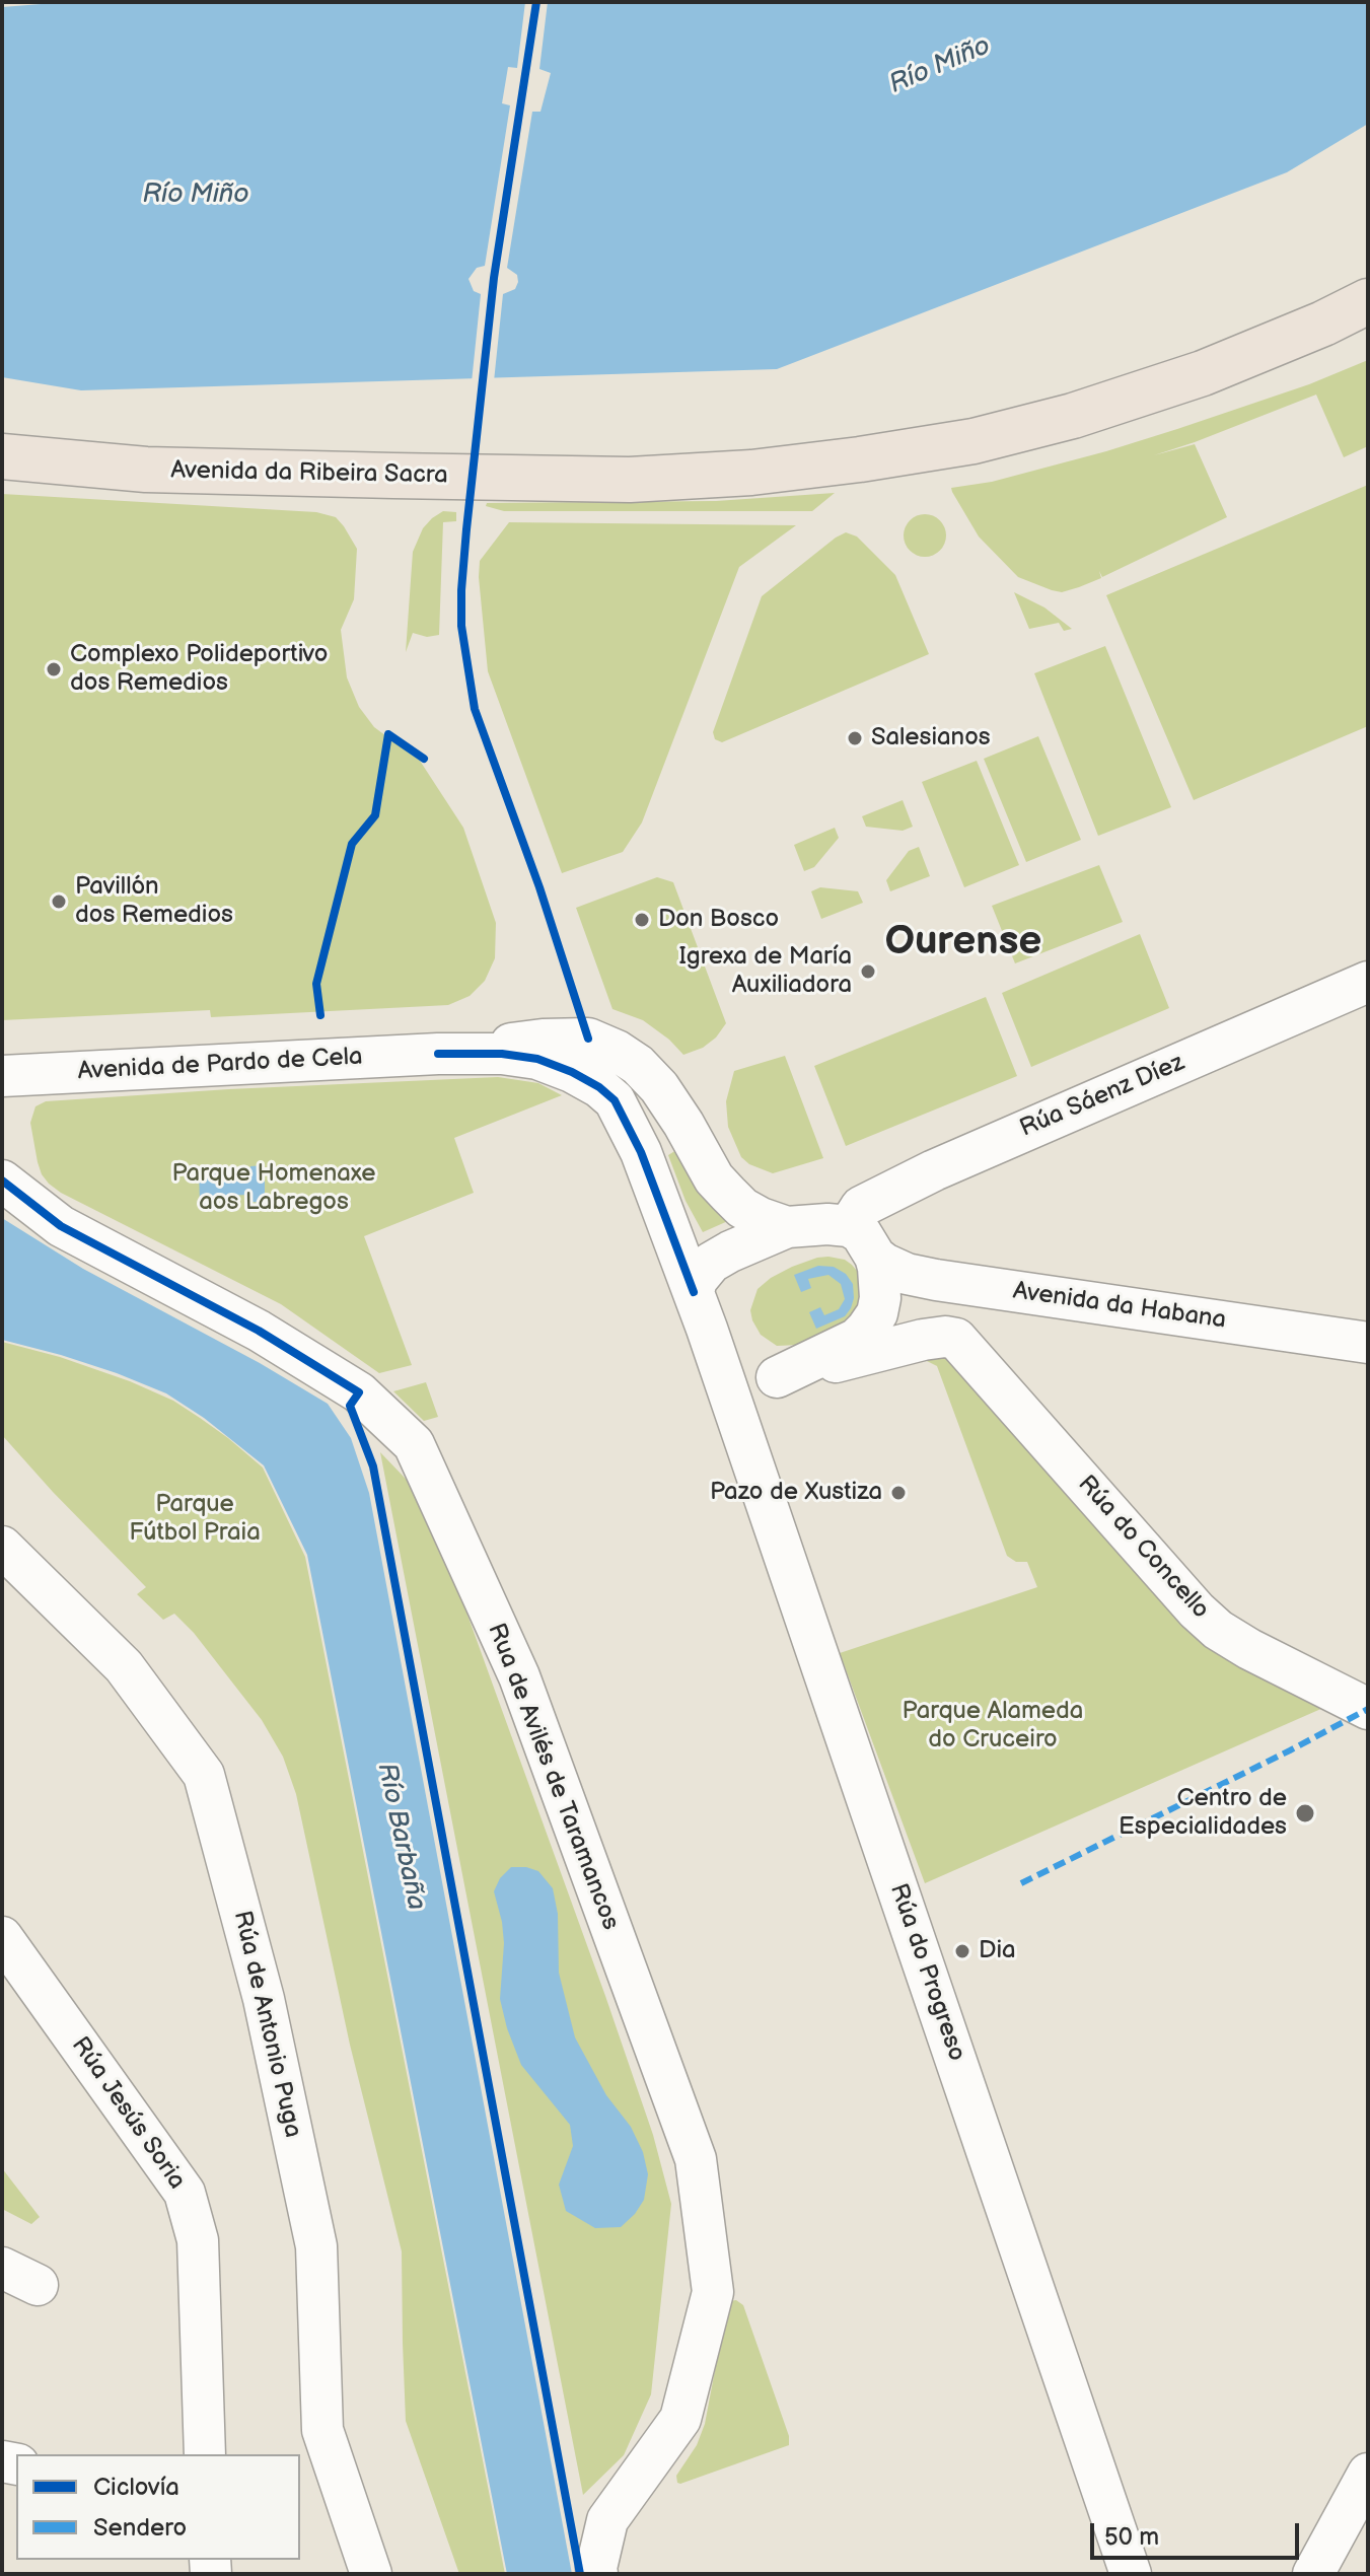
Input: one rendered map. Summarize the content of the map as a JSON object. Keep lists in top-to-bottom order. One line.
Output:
{"streets":{"highway":["Avenida da Ribeira Sacra"],"street":["Avenida de Pardo de Cela","Rúa Sáenz Díez","Avenida da Habana","Rúa do Concello","Rua de Avilés de Taramancos","Rúa do Progreso","Rúa de Antonio Puga","Rúa Jesús Soria"]},"crossings":[["Avenida de Pardo de Cela","Rúa Sáenz Díez"],["Avenida de Pardo de Cela","Avenida da Habana"],["Avenida de Pardo de Cela","Rúa do Progreso"],["Rúa Sáenz Díez","Avenida da Habana"],["Rúa Sáenz Díez","Rúa do Progreso"],["Avenida da Habana","Rúa do Progreso"]],"districts":["Ourense"],"water":["Río Miño","Río Barbaña"],"parks":["Parque Homenaxe aos Labregos","Parque Fútbol Praia","Parque Alameda do Cruceiro"],"places":["Complexo Polideportivo dos Remedios","Salesianos","Pavillón dos Remedios","Don Bosco","Igrexa de María Auxiliadora","Pazo de Xustiza","Centro de Especialidades","Dia"],"legend":["Ciclovía","Sendero"],"scale_bar":"50 m"}
